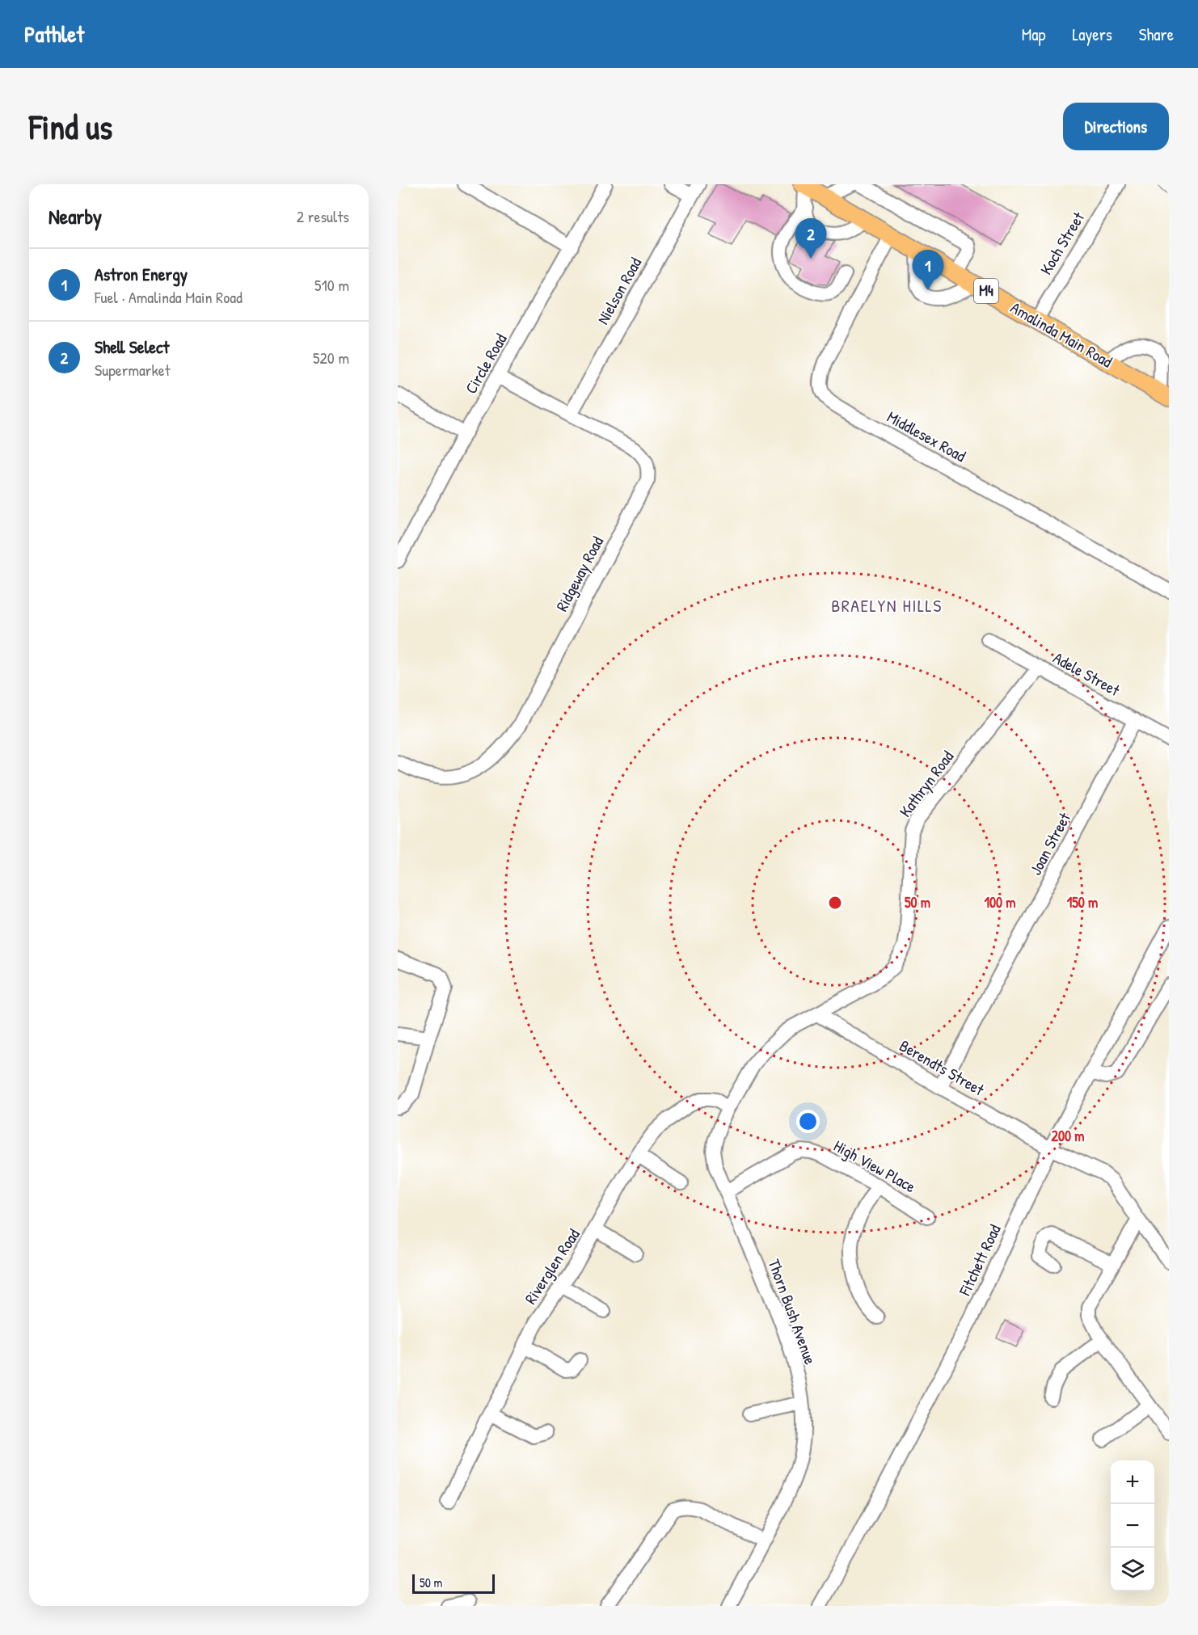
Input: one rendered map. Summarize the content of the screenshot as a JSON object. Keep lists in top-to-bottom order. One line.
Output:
{"streets":{"main road":["M4","Amalinda Main Road"],"street":["Koch Street","Nielson Road","Circle Road","Middlesex Road","Ridgeway Road","Adele Street","Kathryn Road","Joan Street","Berendts Street","High View Place","Fitchett Road","Riverglen Road","Thorn Bush Avenue"]},"crossings":[["Koch Street","Amalinda Main Road"],["Nielson Road","Ridgeway Road"],["Amalinda Main Road","Middlesex Road"],["Circle Road","Ridgeway Road"],["Adele Street","Kathryn Road"],["Adele Street","Joan Street"],["Kathryn Road","Berendts Street"],["Kathryn Road","Riverglen Road"],["Kathryn Road","Thorn Bush Avenue"],["Joan Street","Berendts Street"],["Berendts Street","Fitchett Road"],["High View Place","Thorn Bush Avenue"],["Riverglen Road","Thorn Bush Avenue"]],"districts":["BRAELYN HILLS"],"scale_bar":"50 m","page":{"header":"Pathlet","nav":["Map","Layers","Share"],"buttons":"Directions","title":"Find us","heading":["Nearby","2 results"],"pins":["2","1"],"list":[{"mark":"1","name":"Astron Energy","note":"Fuel · Amalinda Main Road","value":"510 m"},{"mark":"2","name":"Shell Select","note":"Supermarket","value":"520 m"}],"map_buttons":["+","−"],"scale":"50 m"},"rings":["50 m","100 m","150 m","200 m"]}
